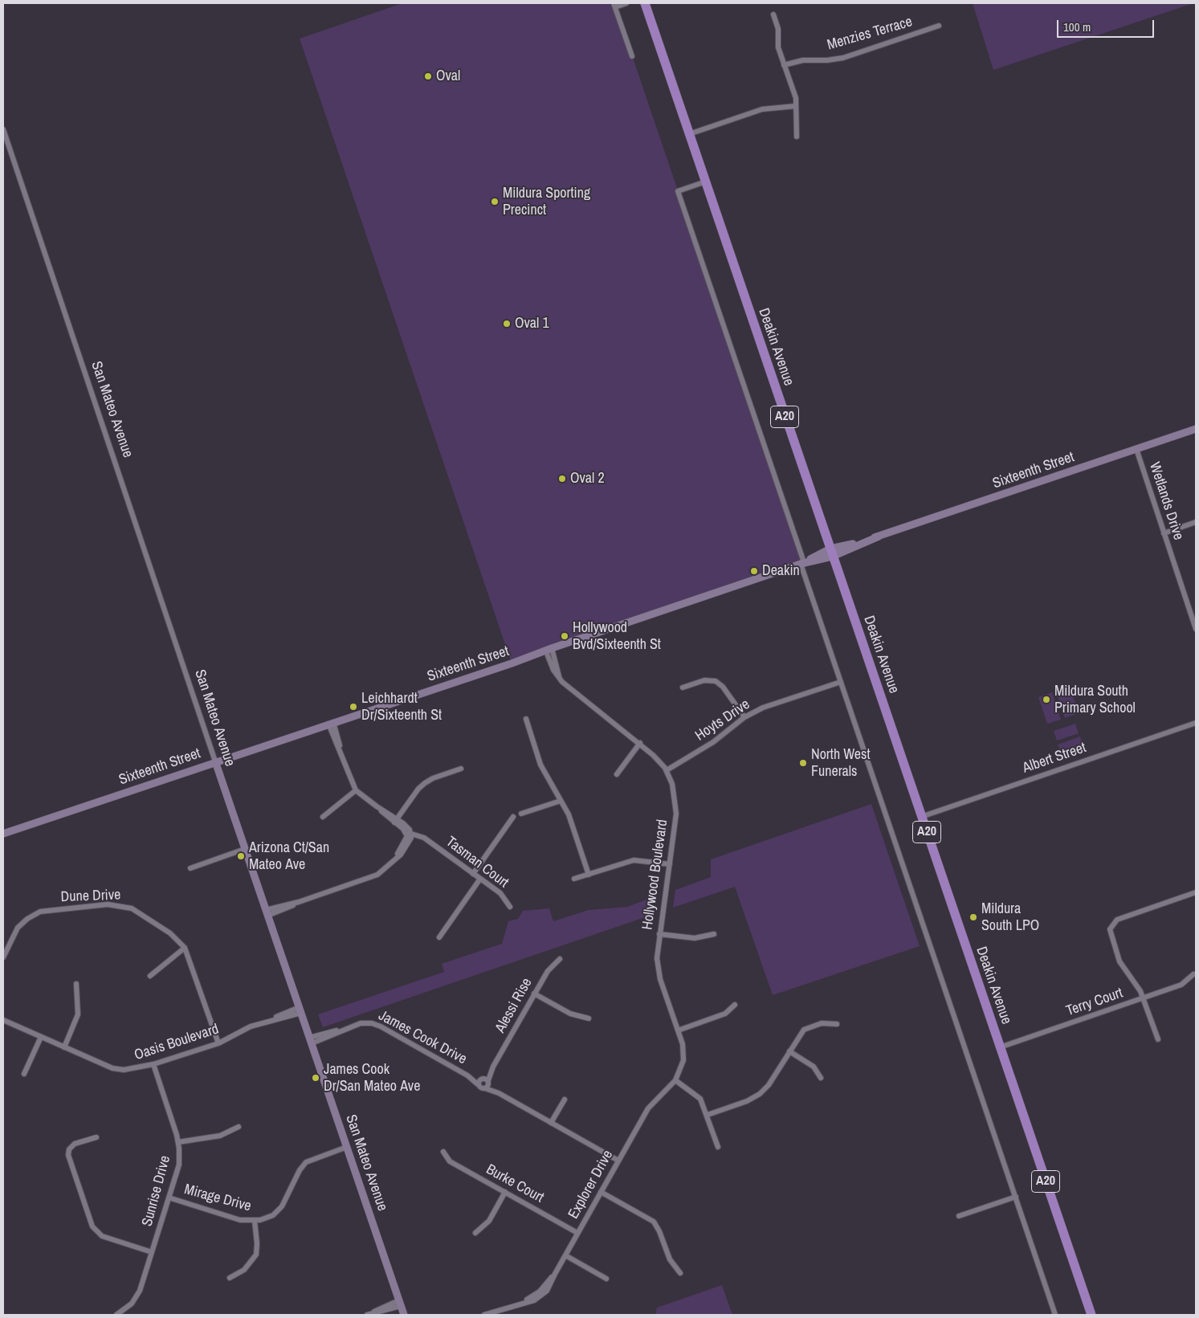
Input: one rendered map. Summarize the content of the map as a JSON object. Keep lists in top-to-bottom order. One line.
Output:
{"streets":{"highway":["Deakin Avenue","A20"],"street":["Menzies Terrace","San Mateo Avenue","Sixteenth Street","Wetlands Drive","Hoyts Drive","Albert Street","Tasman Court","Hollywood Boulevard","Dune Drive","Terry Court","Alessi Rise","James Cook Drive","Oasis Boulevard","Burke Court","Explorer Drive","Sunrise Drive","Mirage Drive"]},"crossings":[["Deakin Avenue","Sixteenth Street"],["Deakin Avenue","Albert Street"],["Deakin Avenue","Terry Court"],["San Mateo Avenue","Sixteenth Street"],["San Mateo Avenue","James Cook Drive"],["San Mateo Avenue","Oasis Boulevard"],["San Mateo Avenue","Mirage Drive"],["Sixteenth Street","Wetlands Drive"],["Sixteenth Street","Hollywood Boulevard"],["Hoyts Drive","Hollywood Boulevard"],["Hollywood Boulevard","Explorer Drive"],["Dune Drive","Oasis Boulevard"],["Alessi Rise","James Cook Drive"],["James Cook Drive","Explorer Drive"],["Oasis Boulevard","Sunrise Drive"],["Burke Court","Explorer Drive"],["Sunrise Drive","Mirage Drive"]],"places":["Oval","Mildura Sporting Precinct","Oval 1","Oval 2","Deakin","Hollywood Bvd/Sixteenth St","Mildura South Primary School","Leichhardt Dr/Sixteenth St","North West Funerals","Arizona Ct/San Mateo Ave","Mildura South LPO","James Cook Dr/San Mateo Ave"],"scale_bar":"100 m"}
